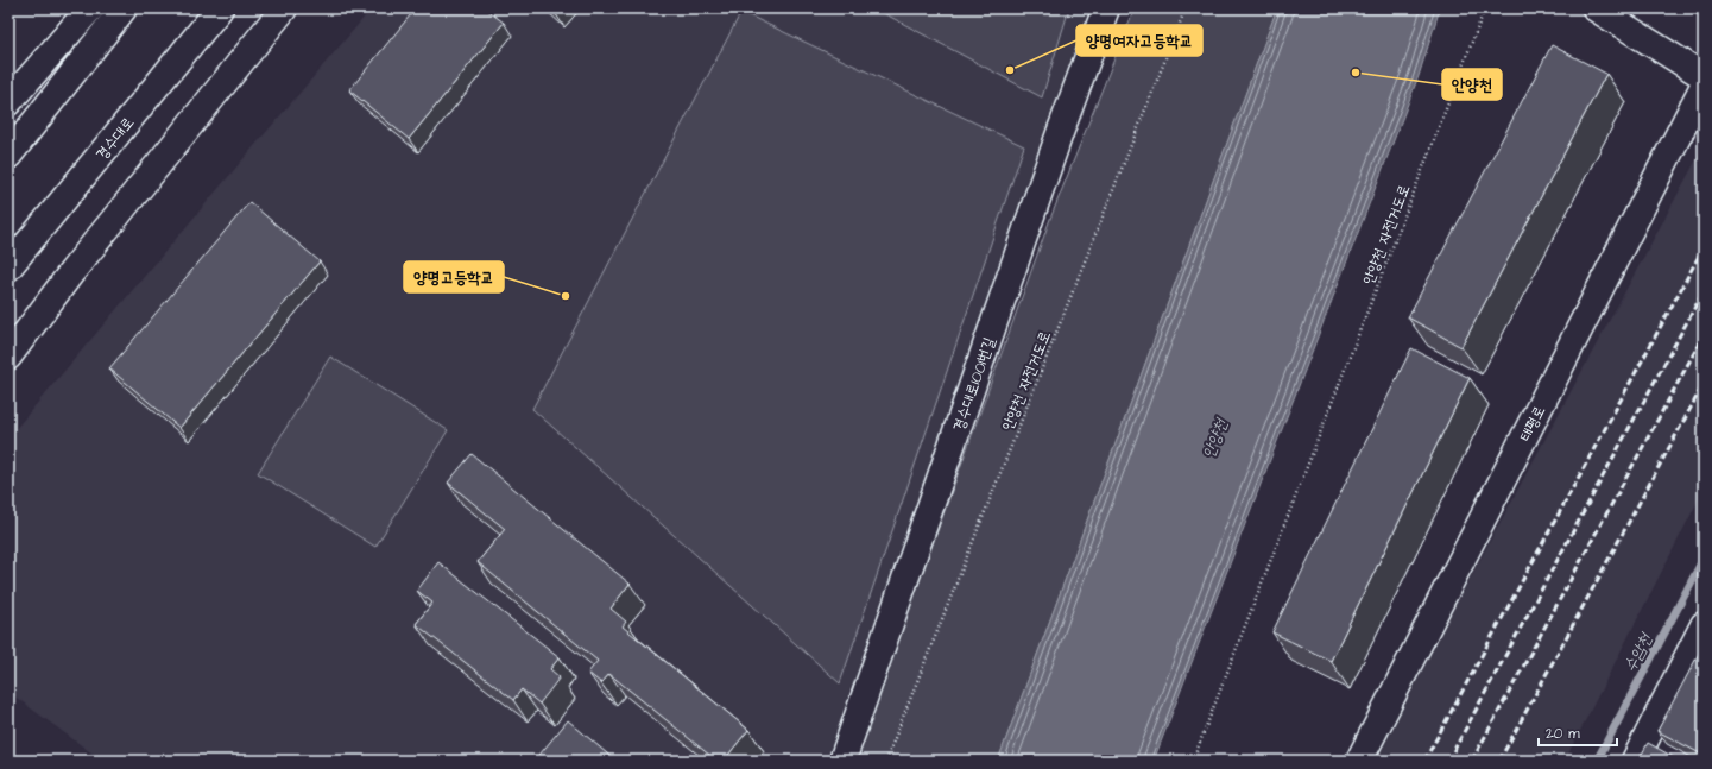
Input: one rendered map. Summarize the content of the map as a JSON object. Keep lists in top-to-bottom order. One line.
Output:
{"streets":{"street":["경수대로","경수대로1001번길","태평로"],"path":["안양천 자전거도로"]},"water":["안양천","수암천"],"places":["양명여자고등학교","안양천","양명고등학교"],"scale_bar":"20 m"}
